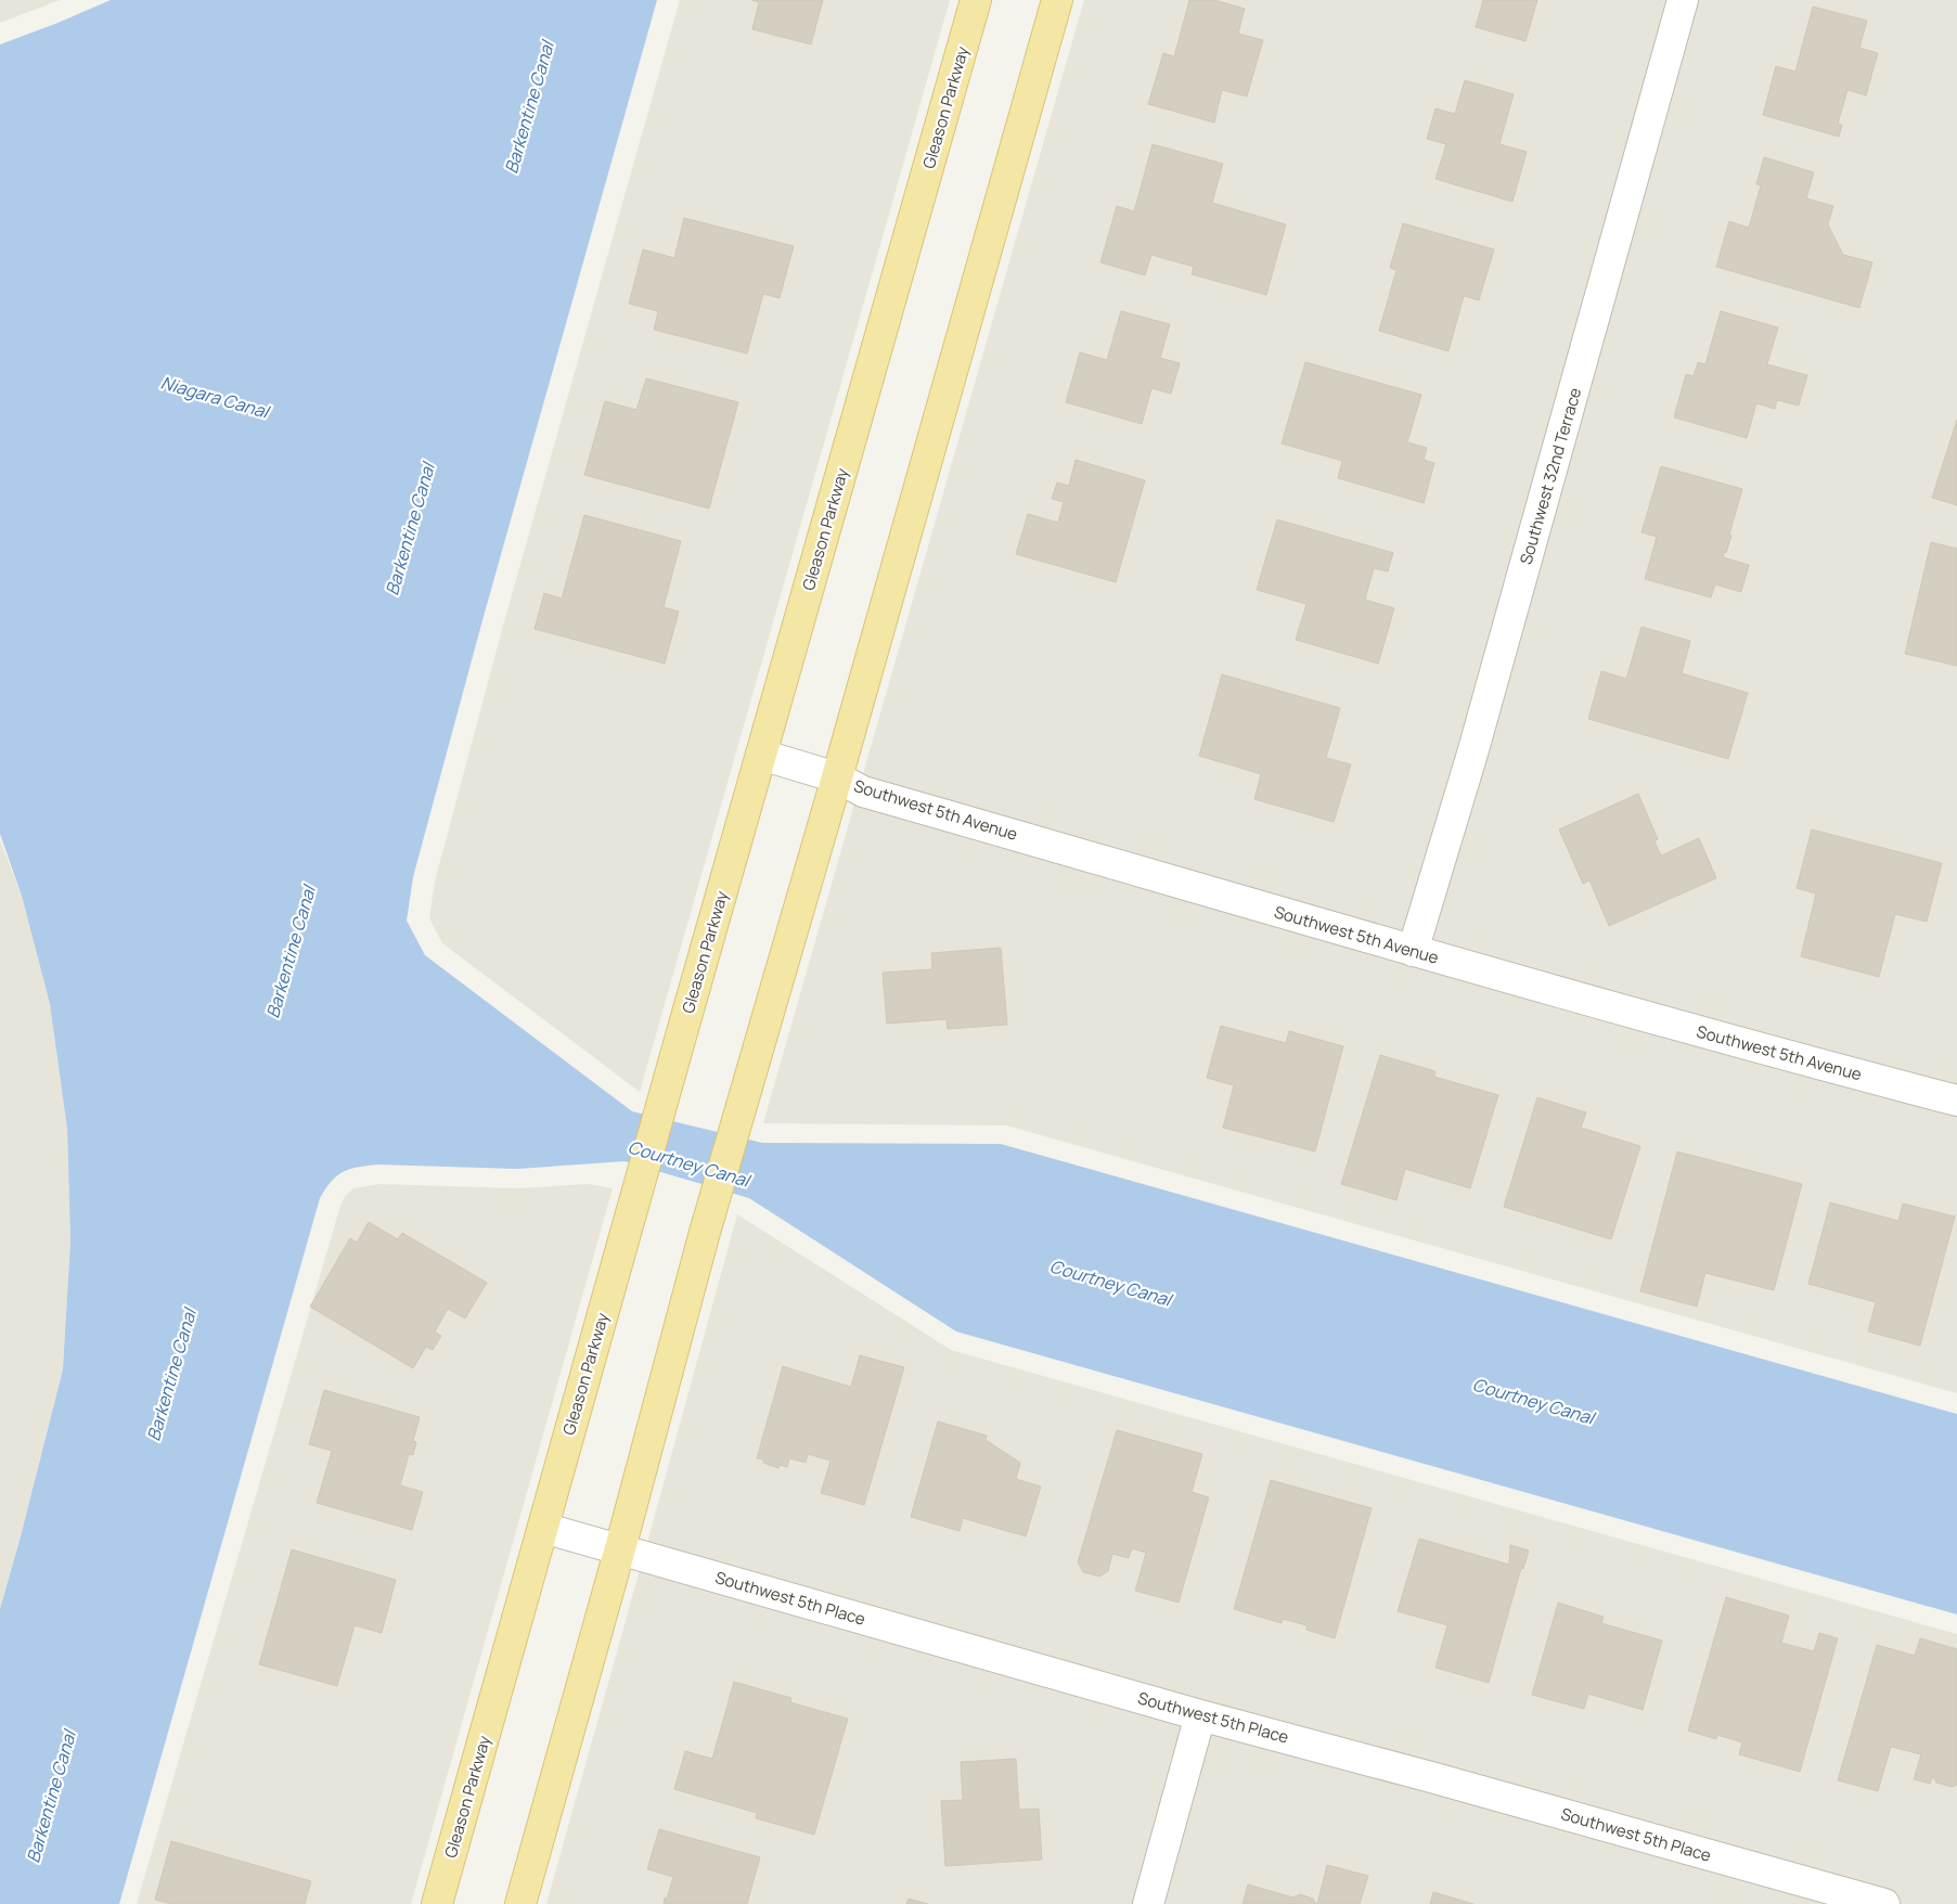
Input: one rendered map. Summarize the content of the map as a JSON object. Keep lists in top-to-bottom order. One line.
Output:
{"streets":{"main road":["Gleason Parkway"],"street":["Southwest 32nd Terrace","Southwest 5th Avenue","Southwest 5th Place"]},"crossings":[["Gleason Parkway","Southwest 5th Avenue"],["Gleason Parkway","Southwest 5th Place"],["Southwest 32nd Terrace","Southwest 5th Avenue"]],"water":["Barkentine Canal","Niagara Canal","Courtney Canal"]}
